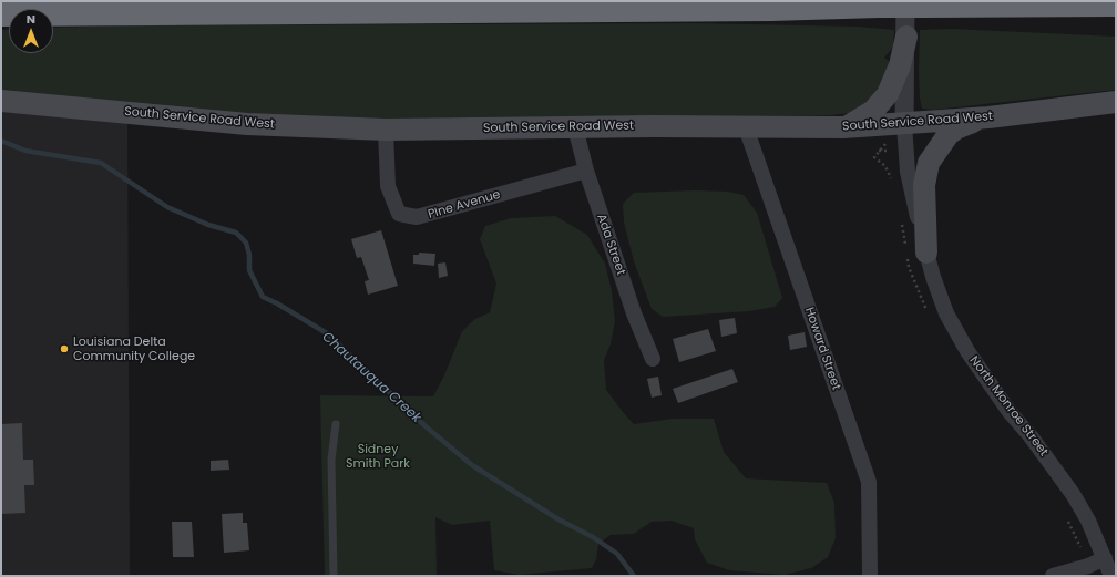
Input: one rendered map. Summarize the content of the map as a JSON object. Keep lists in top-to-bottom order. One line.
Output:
{"streets":{"main road":["South Service Road West"],"street":["PIne Avenue","Ada Street","Howard Street","North Monroe Street"]},"crossings":[["South Service Road West","PIne Avenue"],["South Service Road West","Ada Street"],["South Service Road West","Howard Street"],["South Service Road West","North Monroe Street"],["PIne Avenue","Ada Street"]],"water":["Chautauqua Creek"],"parks":["Sidney Smith Park"],"places":["Louisiana Delta Community College"],"north":"top"}
